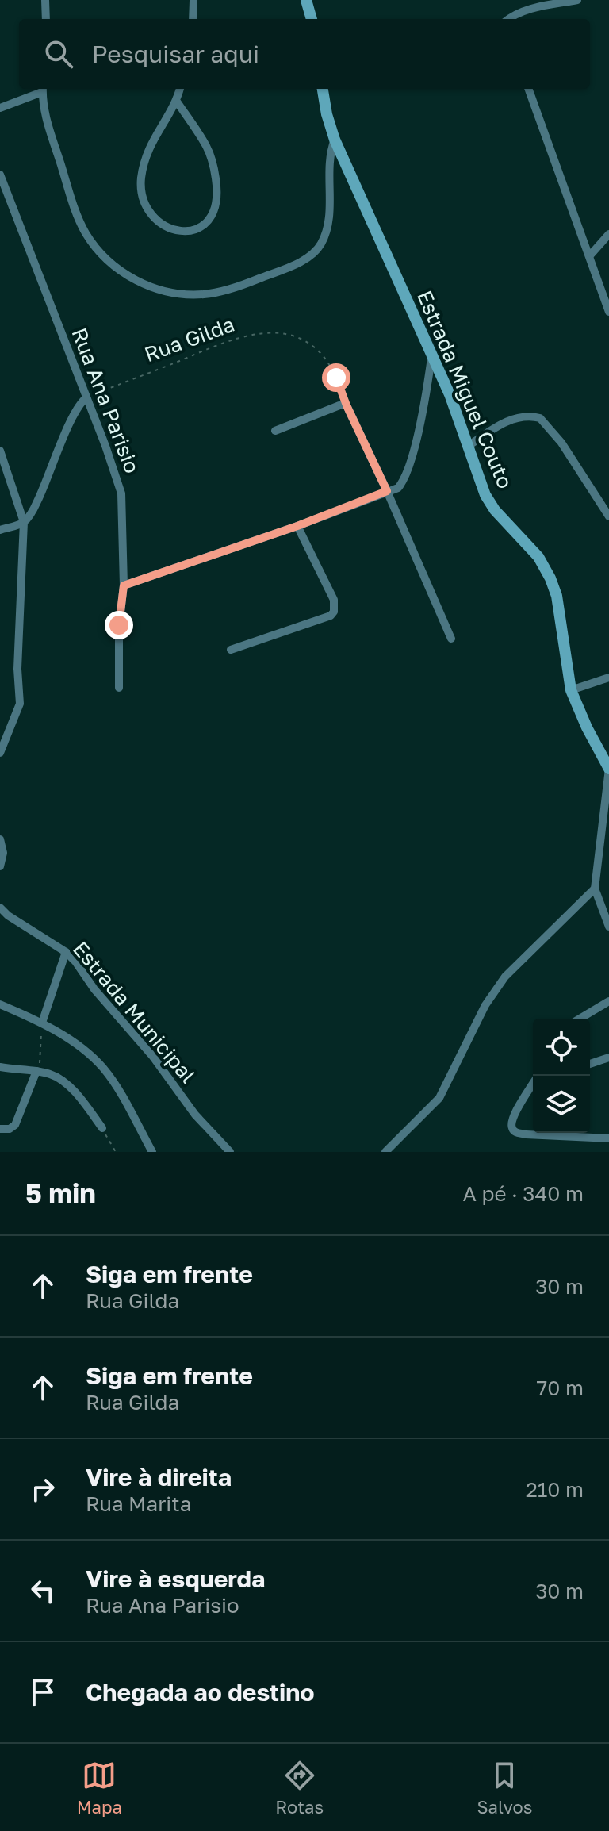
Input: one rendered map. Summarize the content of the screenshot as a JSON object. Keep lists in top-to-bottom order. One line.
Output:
{"streets":{"street":["Estrada Miguel Couto","Rua Ana Parisio","Estrada Municipal"],"path":["Rua Gilda"]},"crossings":[["Rua Gilda","Rua Ana Parisio"]],"page":{"search":"Pesquisar aqui","heading":["5 min","A pé · 340 m"],"list":[["Siga em frente","Rua Gilda","30 m"],["Siga em frente","Rua Gilda","70 m"],["Vire à direita","Rua Marita","210 m"],["Vire à esquerda","Rua Ana Parisio","30 m"],"Chegada ao destino"],"nav":["Mapa","Rotas","Salvos"]}}
